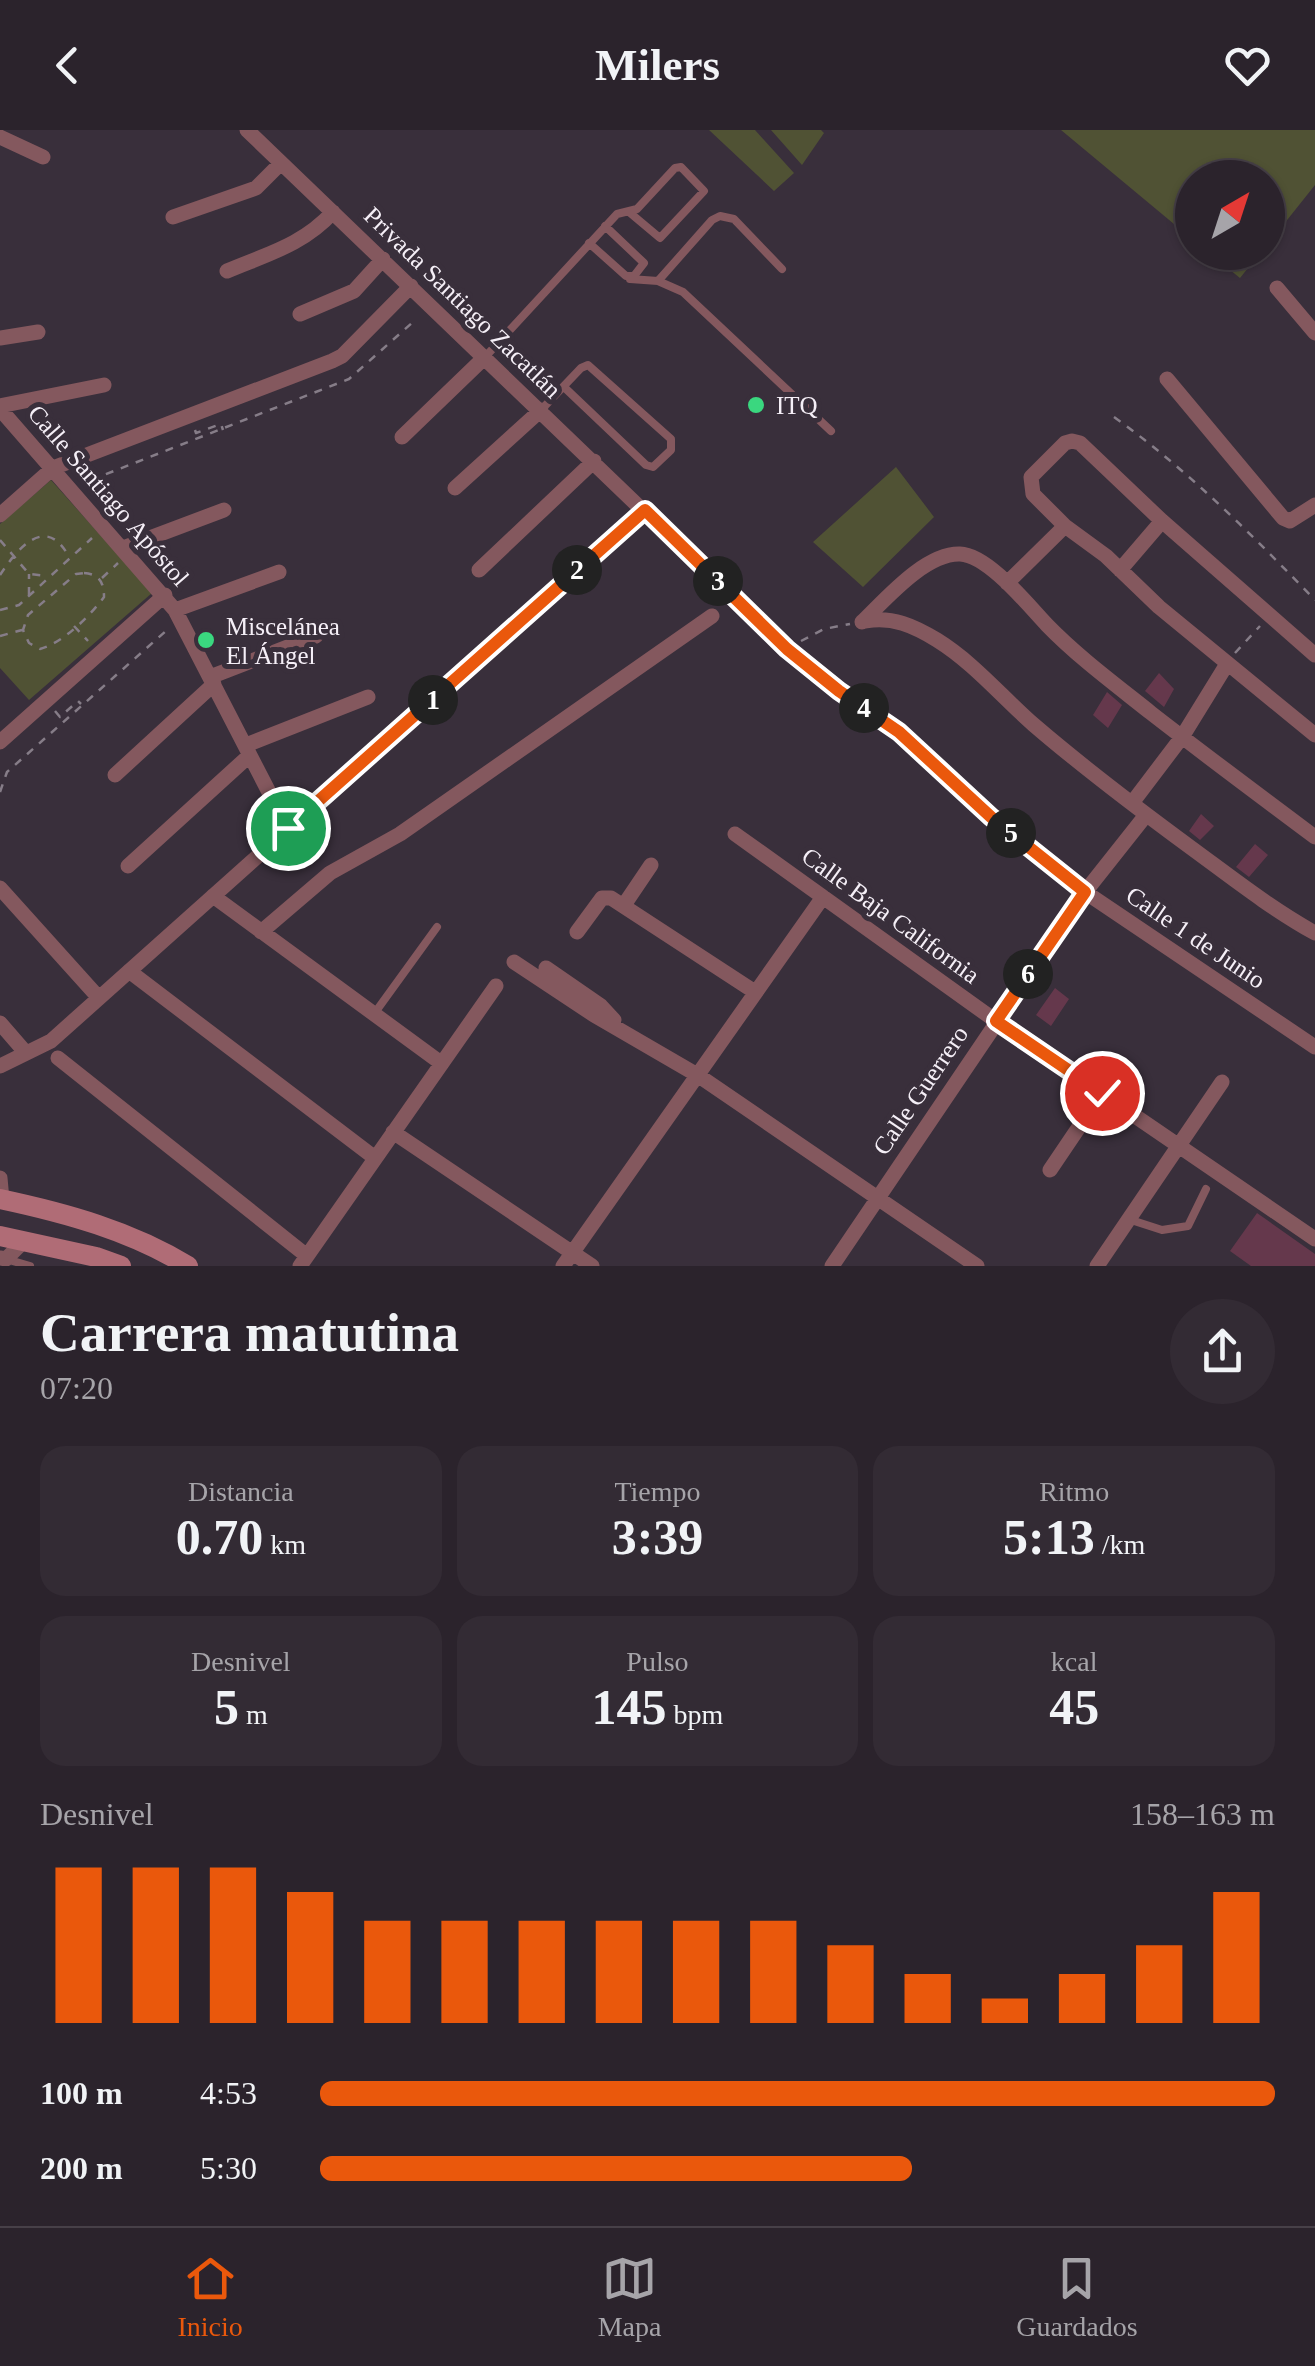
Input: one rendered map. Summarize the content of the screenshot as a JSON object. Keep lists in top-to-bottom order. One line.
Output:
{"streets":{"street":["Privada Santiago Zacatlán","Calle Santiago Apóstol","Calle Baja California","Calle 1 de Junio","Calle Guerrero"]},"crossings":[["Privada Santiago Zacatlán","Calle 1 de Junio"],["Calle Baja California","Calle Guerrero"],["Calle 1 de Junio","Calle Guerrero"]],"places":["ITQ","Miscelánea El Ángel"],"north":"top right","page":{"header":"Milers","pins":["2","3","1","4","5","6"],"heading":["Carrera matutina","07:20"],"stats":[["Distancia","0.70 km"],["Tiempo","3:39"],["Ritmo","5:13 /km"],["Desnivel","5 m"],["Pulso","145 bpm"],["kcal","45"]],"chart":["Desnivel","158–163 m"],"list":[{"name":"100 m","note":"4:53"},{"name":"200 m","note":"5:30"}],"tabs":["Inicio","Mapa","Guardados"]}}
